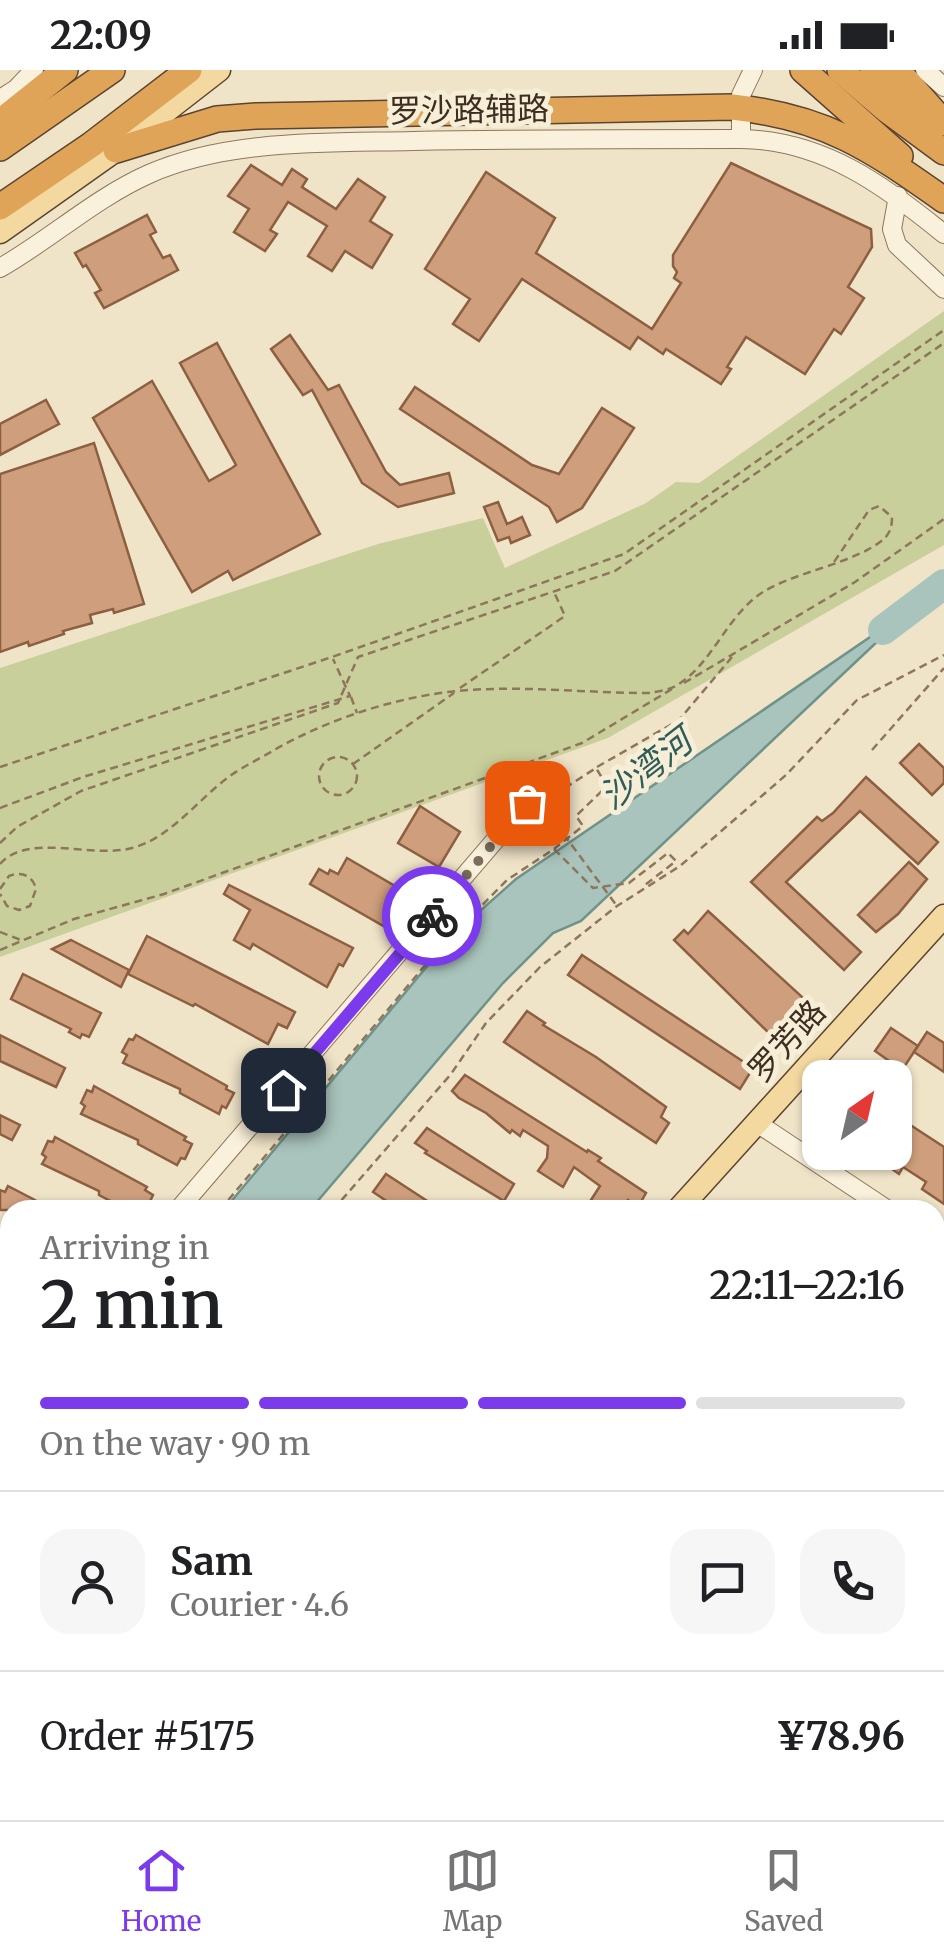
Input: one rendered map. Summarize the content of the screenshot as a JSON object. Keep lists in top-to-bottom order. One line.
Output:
{"streets":{"main road":["罗芳路"],"street":["罗沙路辅路"]},"water":["沙湾河"],"north":"top right","page":{"status":"22:09","heading":["2 min","Arriving in","22:11–22:16"],"panel":["Sam","Courier · 4.6","Order #5175","¥78.96"],"bar":"On the way · 90 m","tabs":["Home","Map","Saved"]}}
